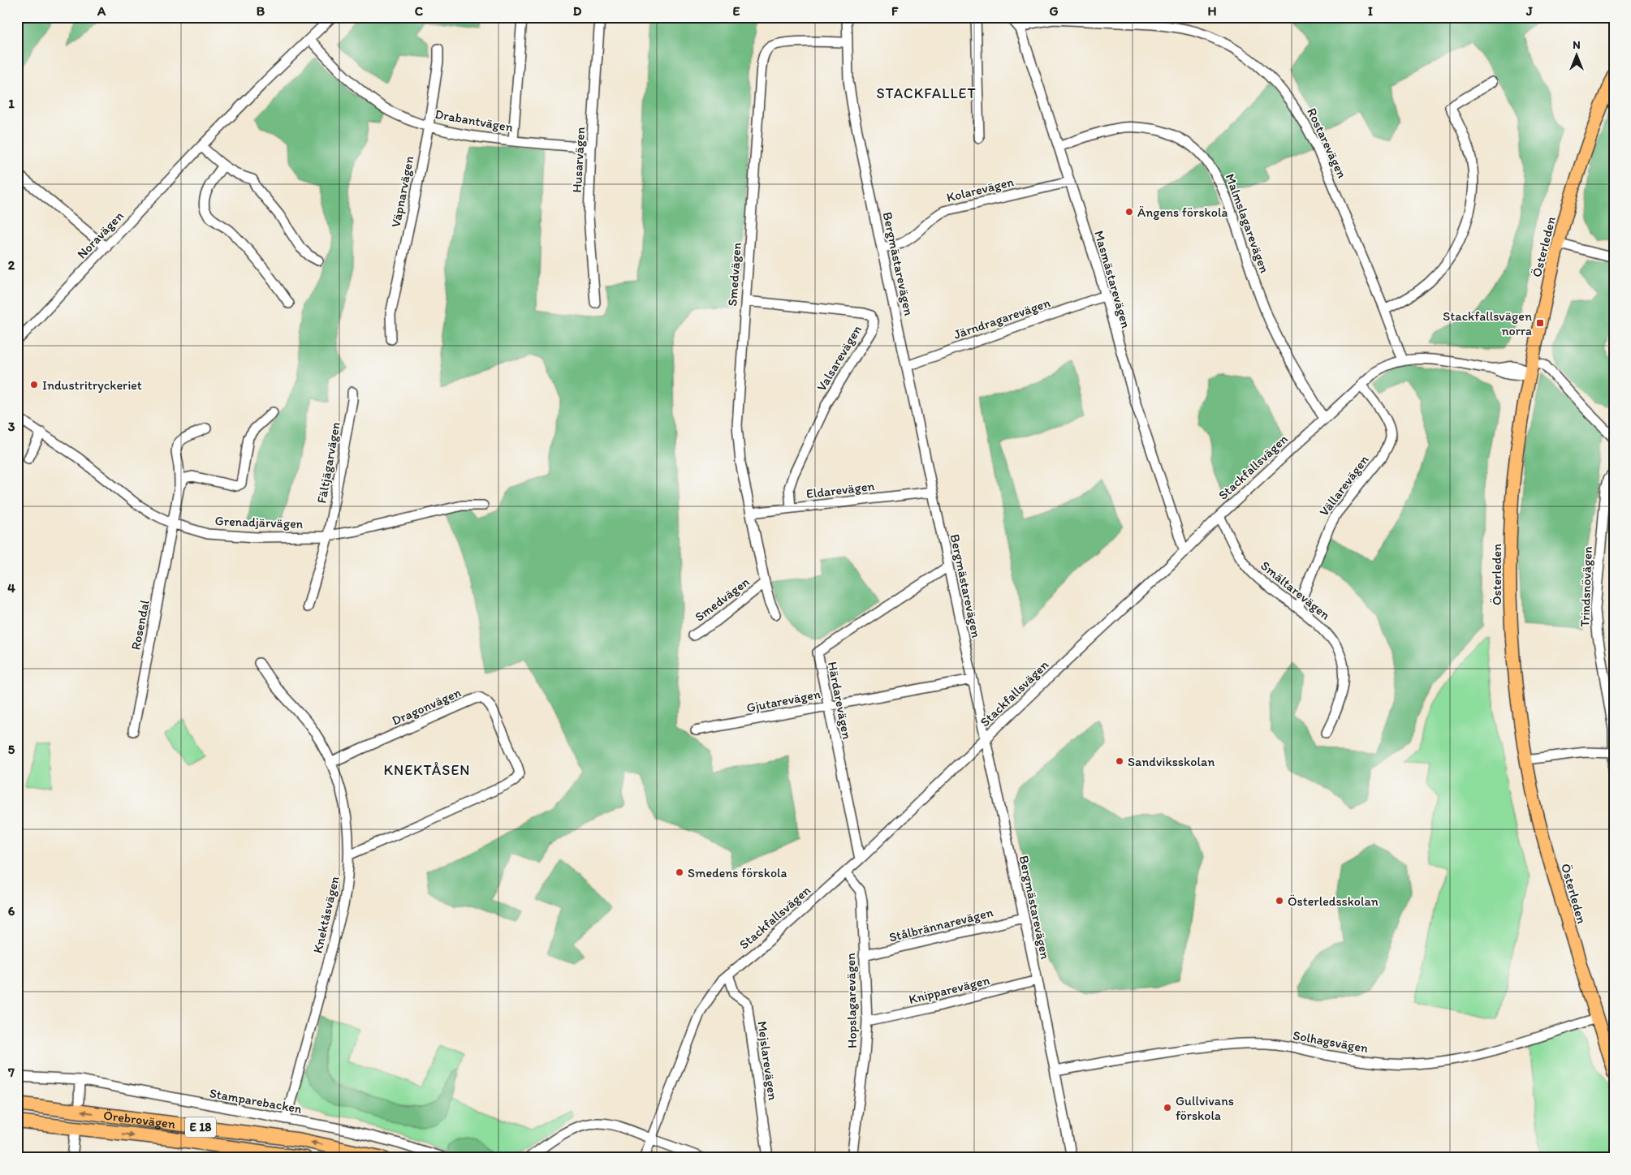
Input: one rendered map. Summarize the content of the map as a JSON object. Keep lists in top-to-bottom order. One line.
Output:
{"streets":{"highway":["Örebrovägen","E 18"],"main road":["Österleden"],"street":["Drabantvägen","Rostarevägen","Husarvägen","Kolarevägen","Väpnarvägen","Malmslagarevägen","Noravägen","Bergmästarevägen","Smedvägen","Masmästarevägen","Järndragarevägen","Valsarevägen","Fältjägarvägen","Stackfallsvägen","Vällarevägen","Eldarevägen","Grenadjärvägen","Trindsnövägen","Smältarevägen","Rosendal","Gjutarevägen","Härdarevägen","Dragonvägen","Knektåsvägen","Stålbrännarevägen","Knipparevägen","Hopslagarevägen","Solhagsvägen","Mejslarevägen","Stamparebacken"]},"crossings":[["Drabantvägen","Husarvägen"],["Drabantvägen","Väpnarvägen"],["Drabantvägen","Noravägen"],["Rostarevägen","Masmästarevägen"],["Rostarevägen","Stackfallsvägen"],["Kolarevägen","Bergmästarevägen"],["Kolarevägen","Masmästarevägen"],["Malmslagarevägen","Masmästarevägen"],["Malmslagarevägen","Stackfallsvägen"],["Österleden","Stackfallsvägen"],["Österleden","Solhagsvägen"],["Bergmästarevägen","Smedvägen"],["Bergmästarevägen","Järndragarevägen"],["Bergmästarevägen","Stackfallsvägen"],["Bergmästarevägen","Eldarevägen"],["Bergmästarevägen","Gjutarevägen"],["Bergmästarevägen","Härdarevägen"],["Bergmästarevägen","Stålbrännarevägen"],["Bergmästarevägen","Knipparevägen"],["Bergmästarevägen","Solhagsvägen"],["Smedvägen","Valsarevägen"],["Smedvägen","Eldarevägen"],["Masmästarevägen","Järndragarevägen"],["Masmästarevägen","Stackfallsvägen"],["Valsarevägen","Eldarevägen"],["Fältjägarvägen","Grenadjärvägen"],["Stackfallsvägen","Vällarevägen"],["Stackfallsvägen","Smältarevägen"],["Stackfallsvägen","Härdarevägen"],["Stackfallsvägen","Hopslagarevägen"],["Stackfallsvägen","Mejslarevägen"],["Vällarevägen","Smältarevägen"],["Grenadjärvägen","Rosendal"],["Gjutarevägen","Härdarevägen"],["Dragonvägen","Knektåsvägen"],["Knektåsvägen","Stamparebacken"],["Stålbrännarevägen","Hopslagarevägen"],["Knipparevägen","Hopslagarevägen"]],"districts":["STACKFALLET","KNEKTÅSEN"],"places":{"other":["Ängens förskola","Industritryckeriet","Sandviksskolan","Smedens förskola","Österledsskolan","Gullvivans förskola"],"transit":["Stackfallsvägen norra"]},"north":"top","grid":{"columns":["A","B","C","D","E","F","G","H","I","J"],"rows":["1","2","3","4","5","6","7"]}}
